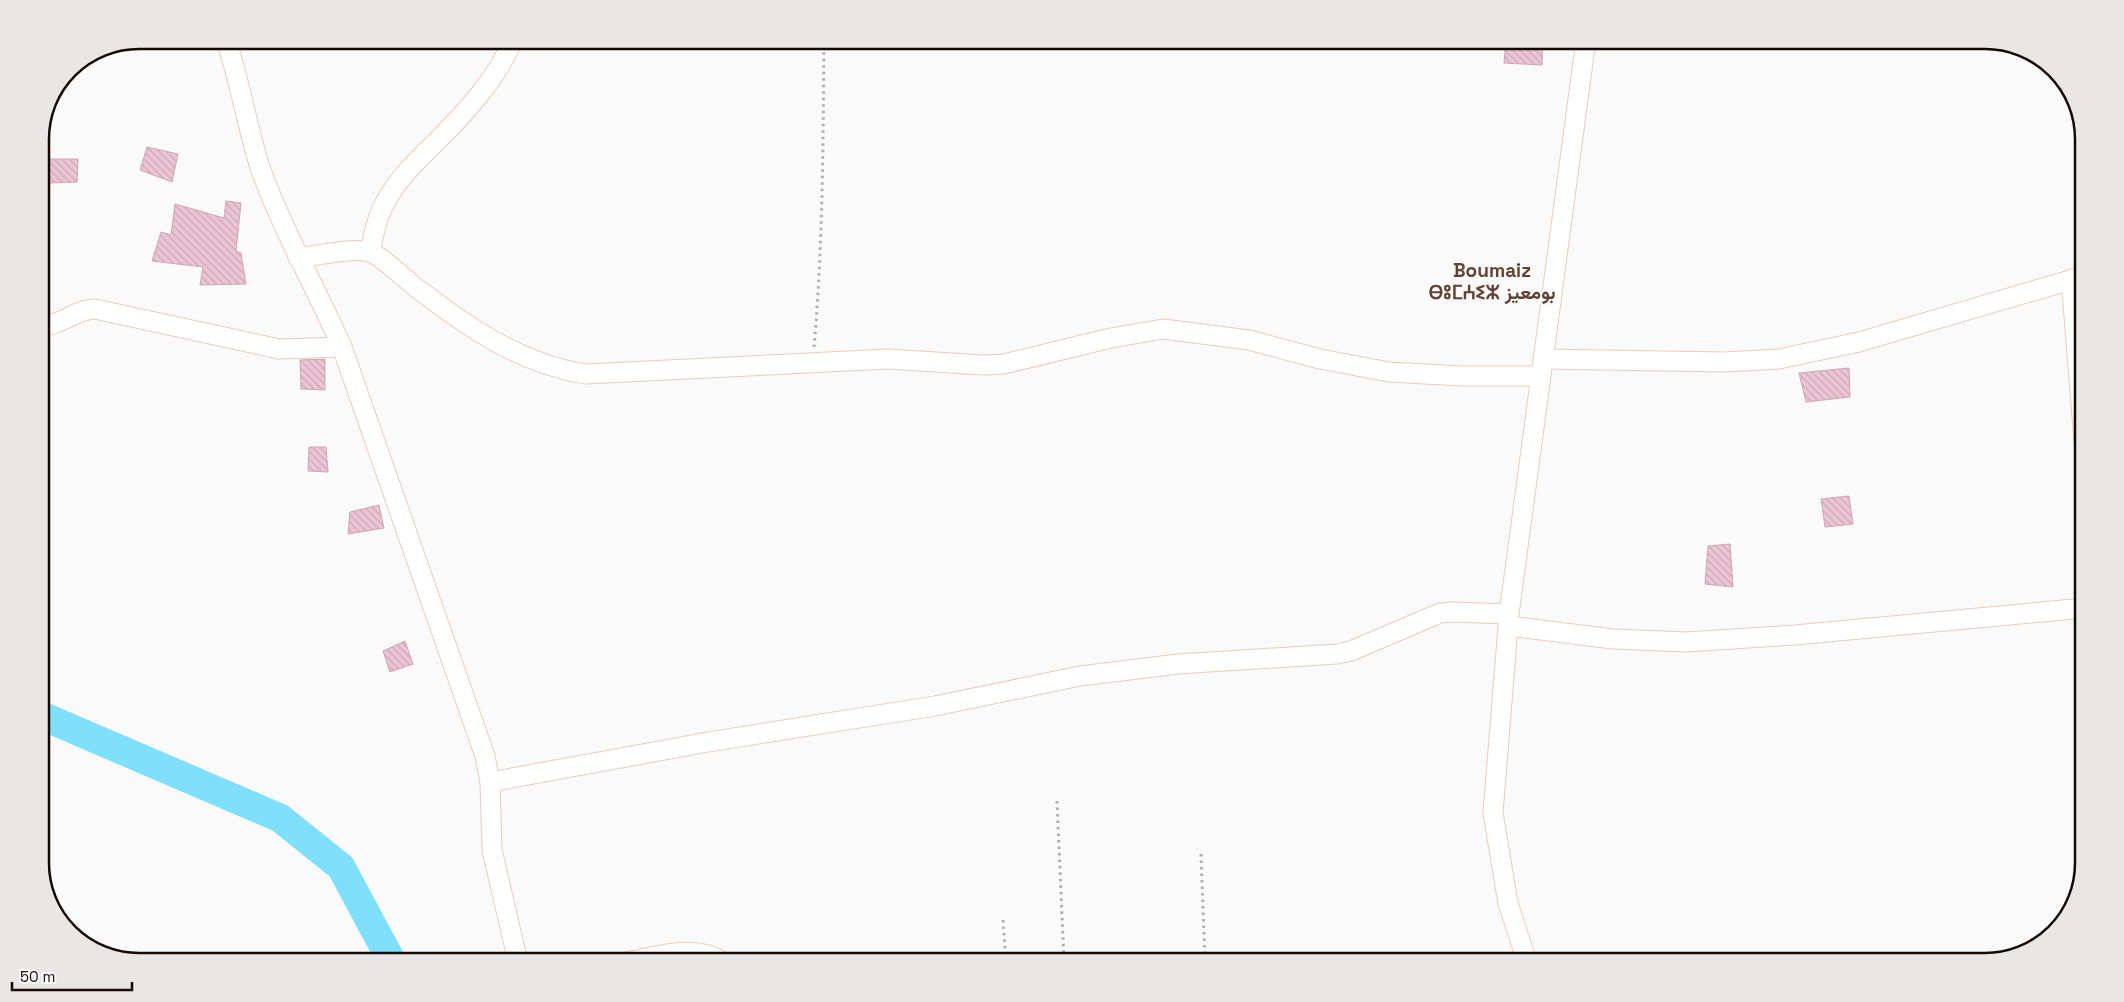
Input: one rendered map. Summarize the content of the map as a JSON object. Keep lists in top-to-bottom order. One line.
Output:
{"districts":["Boumaiz ⴱⵓⵎⵄⵉⵣ بومعيز"],"scale_bar":"50 m"}
